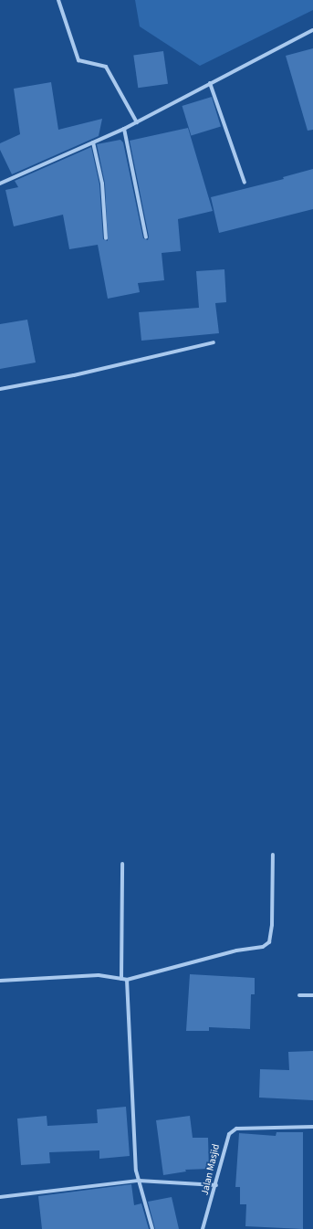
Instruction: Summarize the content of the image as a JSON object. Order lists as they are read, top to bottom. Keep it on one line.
{"streets":{"street":["Jalan Masjid"]}}
